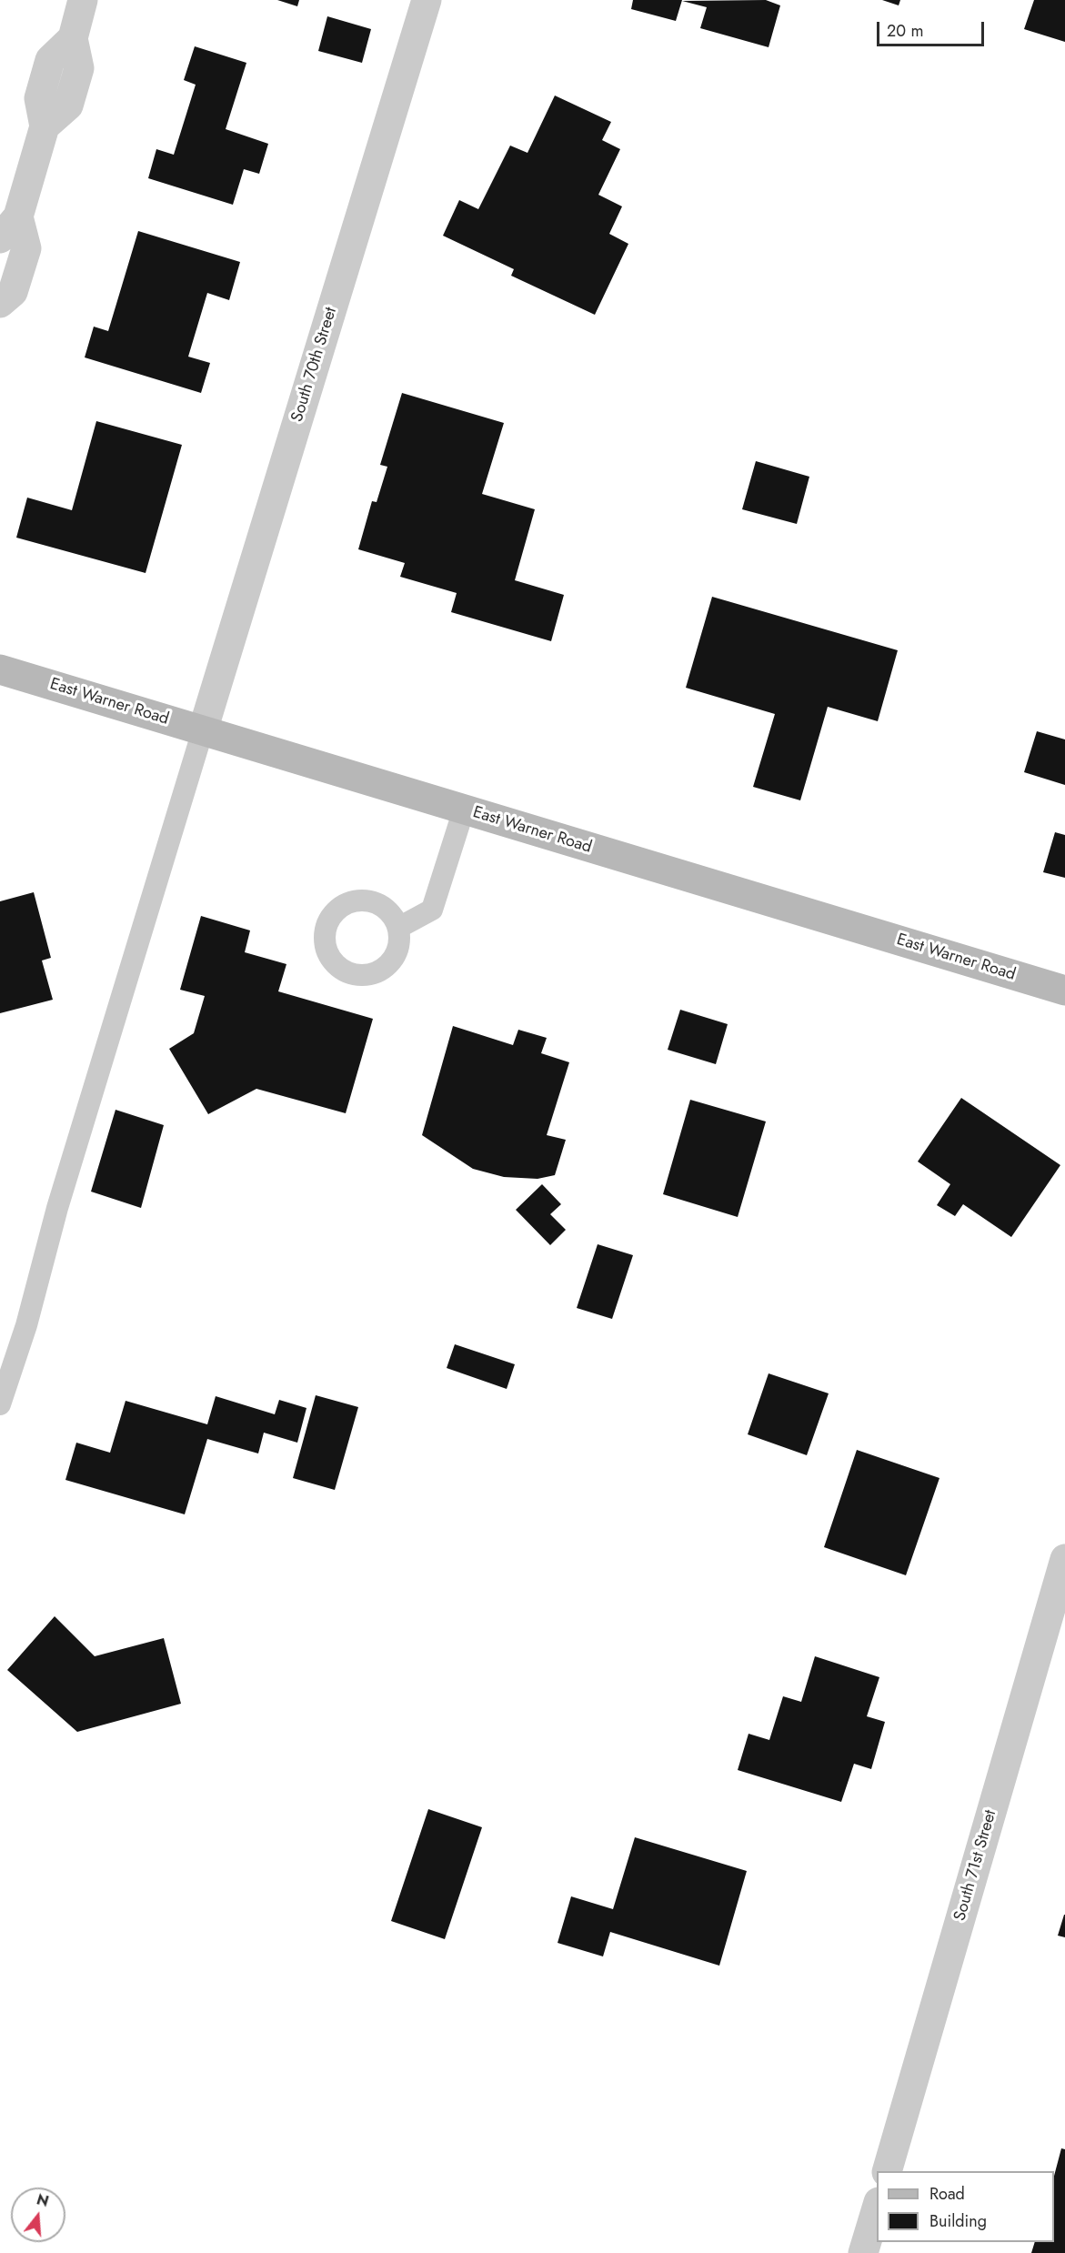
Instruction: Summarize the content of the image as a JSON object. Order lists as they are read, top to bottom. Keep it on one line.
{"streets":{"main road":["East Warner Road"],"street":["South 70th Street","South 71st Street"]},"crossings":[["South 70th Street","East Warner Road"]],"legend":["Road","Building"],"scale_bar":"20 m","north":"top"}
